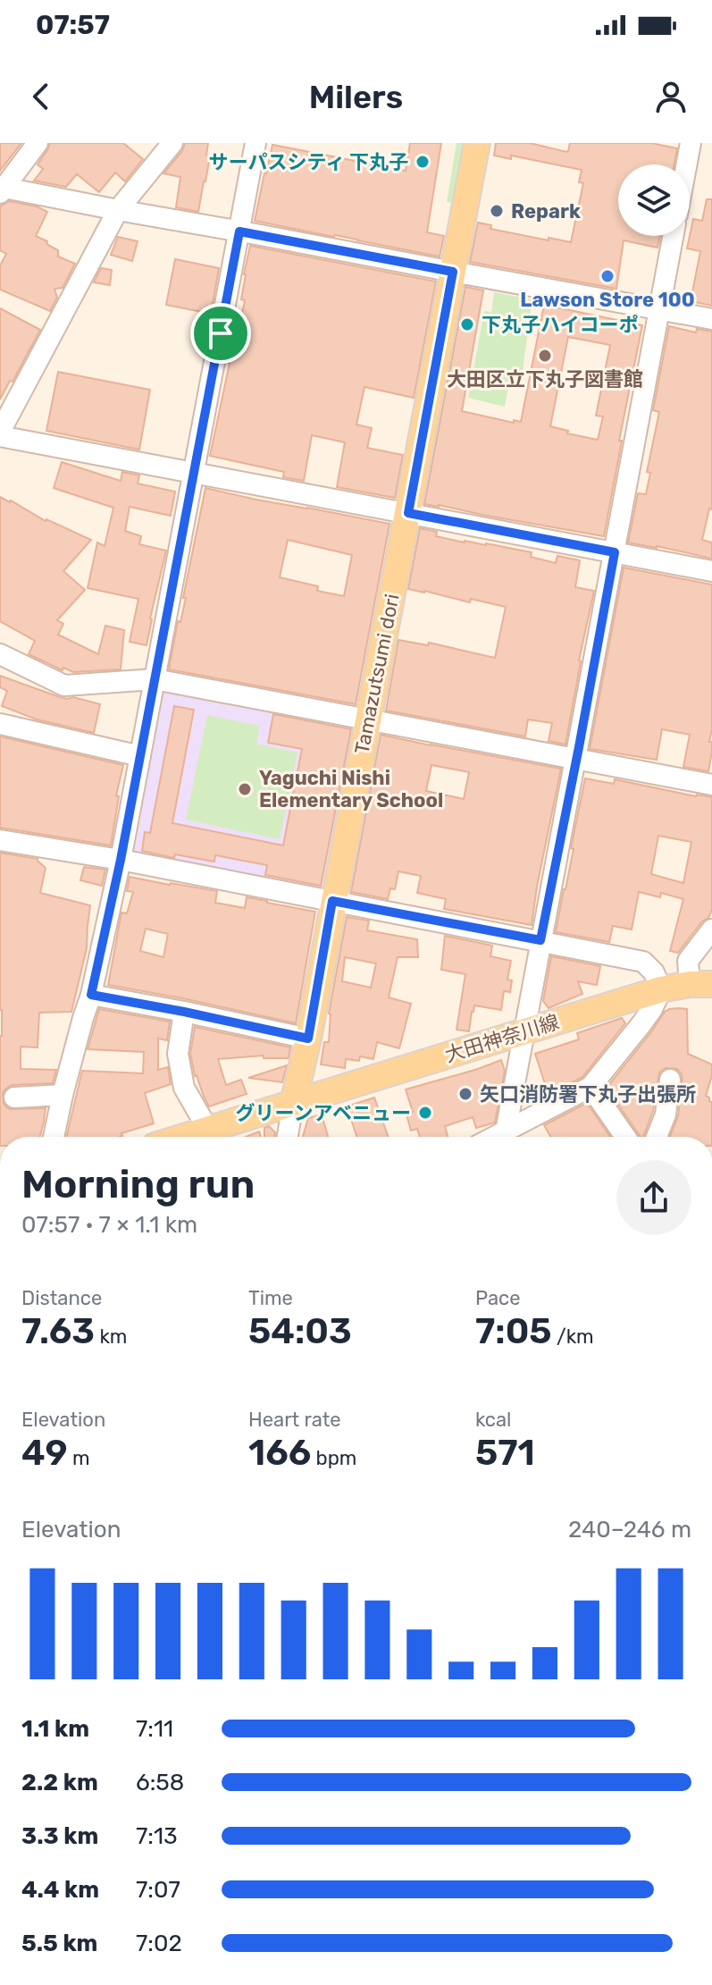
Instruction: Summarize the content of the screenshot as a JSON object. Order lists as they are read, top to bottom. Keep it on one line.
{"streets":{"main road":["Tamazutsumi dori","大田神奈川線"]},"crossings":[["Tamazutsumi dori","大田神奈川線"]],"places":["サーパスシティ 下丸子","Repark","Lawson Store 100","下丸子ハイコーポ","大田区立下丸子図書館","Yaguchi Nishi Elementary School","矢口消防署下丸子出張所","グリーンアベニュー"],"page":{"status":"07:57","header":"Milers","heading":["Morning run","07:57 · 7 × 1.1 km"],"stats":[["Distance","7.63 km"],["Time","54:03"],["Pace","7:05 /km"],["Elevation","49 m"],["Heart rate","166 bpm"],["kcal","571"]],"chart":["Elevation","240–246 m"],"list":[{"name":"1.1 km","note":"7:11"},{"name":"2.2 km","note":"6:58"},{"name":"3.3 km","note":"7:13"},{"name":"4.4 km","note":"7:07"},{"name":"5.5 km","note":"7:02"}]}}
